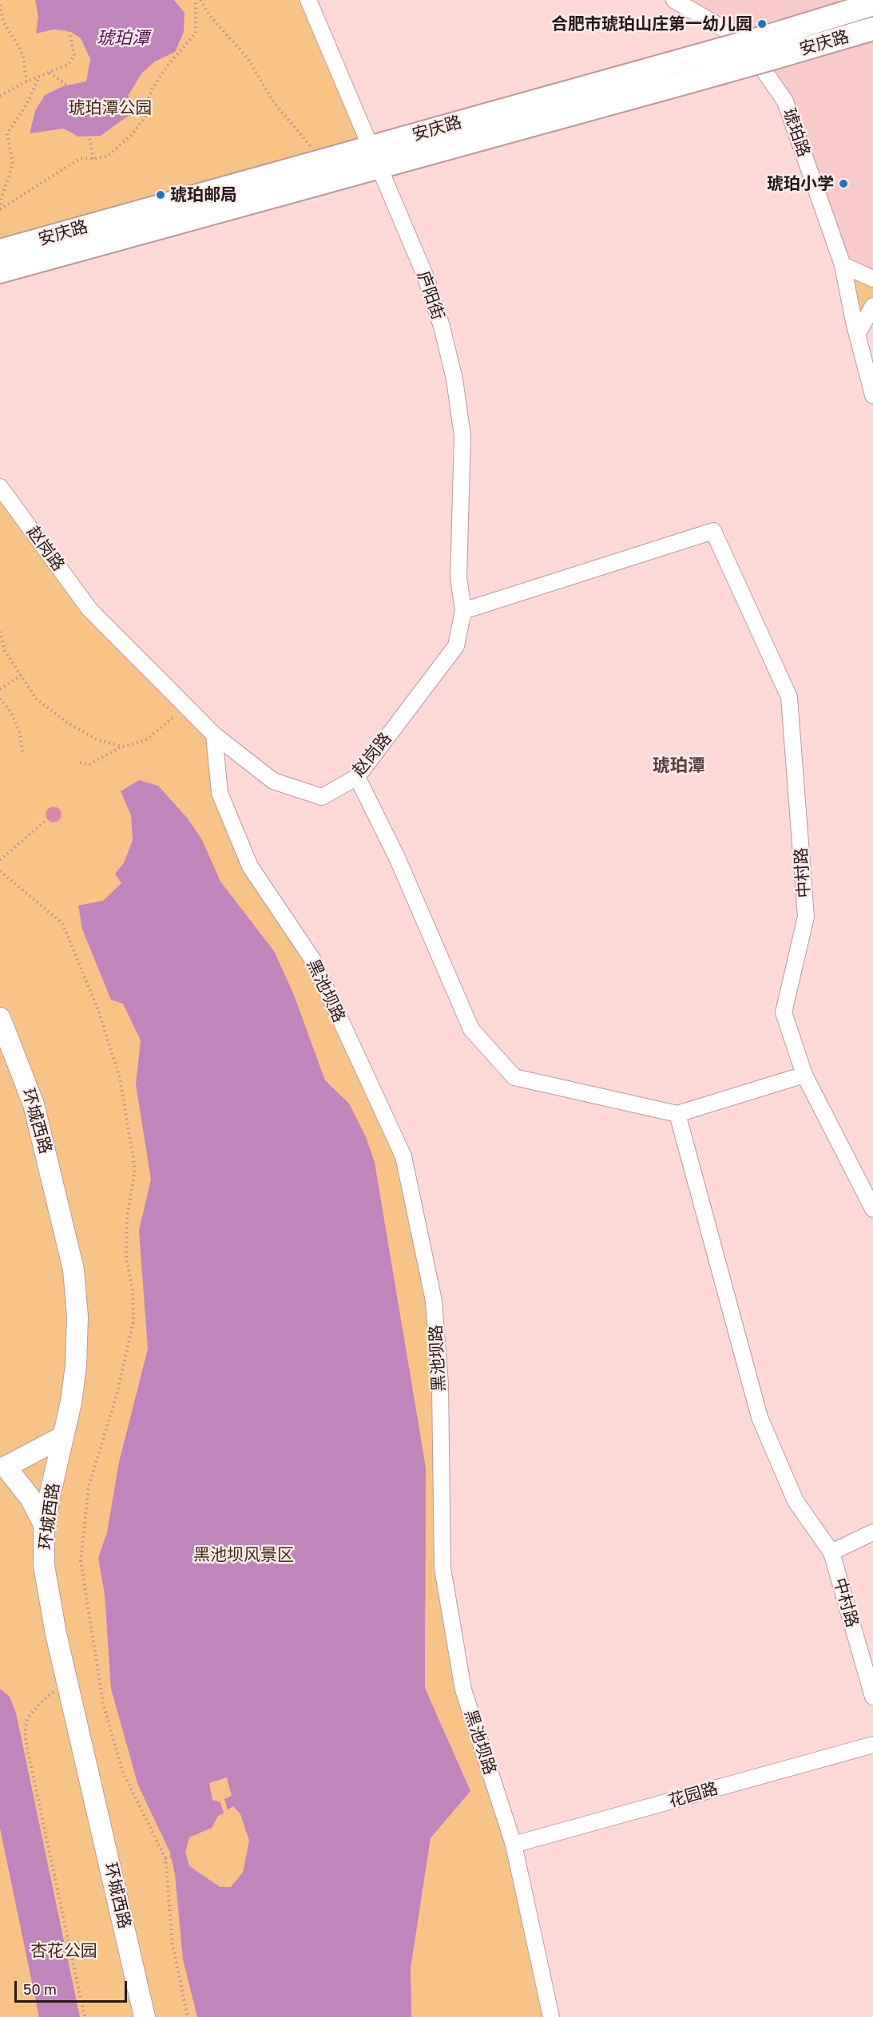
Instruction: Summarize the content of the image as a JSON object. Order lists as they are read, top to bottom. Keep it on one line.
{"streets":{"main road":["安庆路"],"street":["琥珀路","庐阳街","赵岗路","中村路","黑池坝路","环城西路","花园路"]},"crossings":[["安庆路","庐阳街"],["庐阳街","赵岗路"],["庐阳街","中村路"],["赵岗路","中村路"],["赵岗路","黑池坝路"],["黑池坝路","花园路"]],"districts":["琥珀潭"],"water":["琥珀潭"],"parks":["琥珀潭公园","黑池坝风景区","杏花公园"],"places":["合肥市琥珀山庄第一幼儿园","琥珀小学","琥珀邮局"],"scale_bar":"50 m"}
